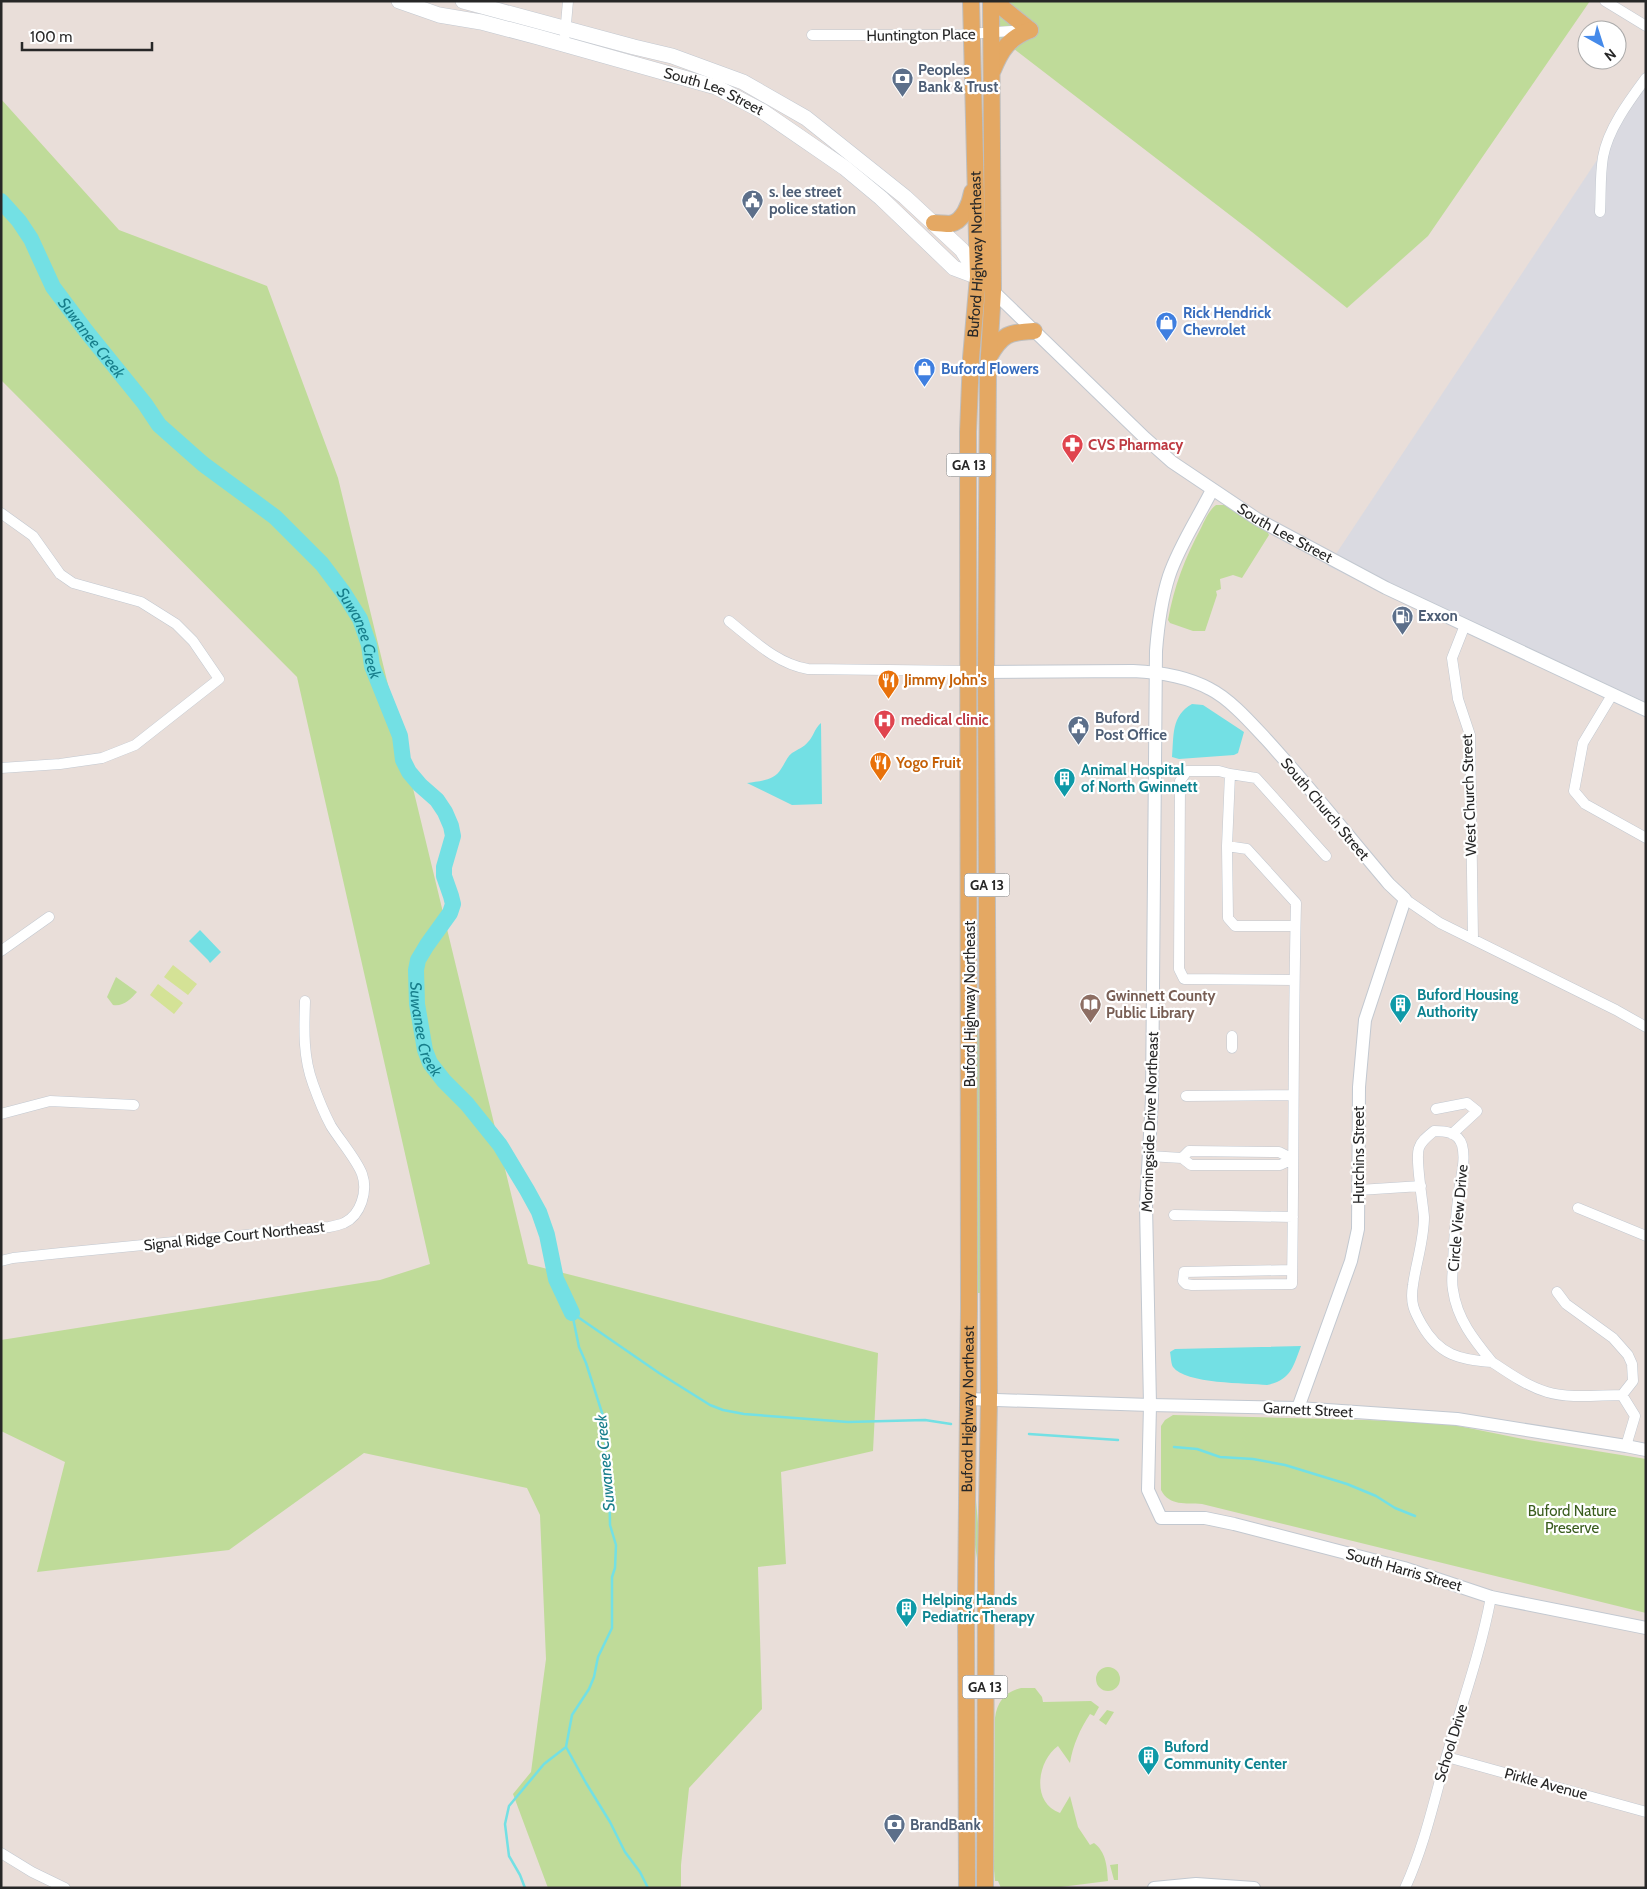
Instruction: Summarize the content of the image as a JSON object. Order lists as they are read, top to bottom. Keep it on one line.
{"streets":{"main road":["South Lee Street","Buford Highway Northeast","GA 13"],"street":["Huntington Place","West Church Street","South Church Street","Morningside Drive Northeast","Hutchins Street","Circle View Drive","Signal Ridge Court Northeast","Garnett Street","South Harris Street","School Drive","Pirkle Avenue"]},"crossings":[["Huntington Place","Buford Highway Northeast"],["Huntington Place","GA 13"],["South Lee Street","Buford Highway Northeast"],["South Lee Street","GA 13"],["South Lee Street","West Church Street"],["South Lee Street","Morningside Drive Northeast"],["Buford Highway Northeast","GA 13"],["Buford Highway Northeast","South Church Street"],["Buford Highway Northeast","Garnett Street"],["West Church Street","South Church Street"],["South Church Street","Morningside Drive Northeast"],["South Church Street","Hutchins Street"],["Morningside Drive Northeast","Garnett Street"],["Morningside Drive Northeast","South Harris Street"],["Hutchins Street","Garnett Street"],["South Harris Street","School Drive"],["School Drive","Pirkle Avenue"]],"water":["Suwanee Creek"],"parks":["Buford Nature Preserve"],"places":{"bank":["Peoples Bank & Trust","BrandBank"],"public building":["s. lee street police station","Buford Post Office"],"shop":["Rick Hendrick Chevrolet","Buford Flowers"],"pharmacy":["CVS Pharmacy"],"fuel station":["Exxon"],"restaurant":["Jimmy John's","Yogo Fruit"],"hospital":["medical clinic"],"building":["Animal Hospital of North Gwinnett","Buford Housing Authority","Helping Hands Pediatric Therapy","Buford Community Center"],"library":["Gwinnett County Public Library"]},"scale_bar":"100 m","north":"bottom right"}
